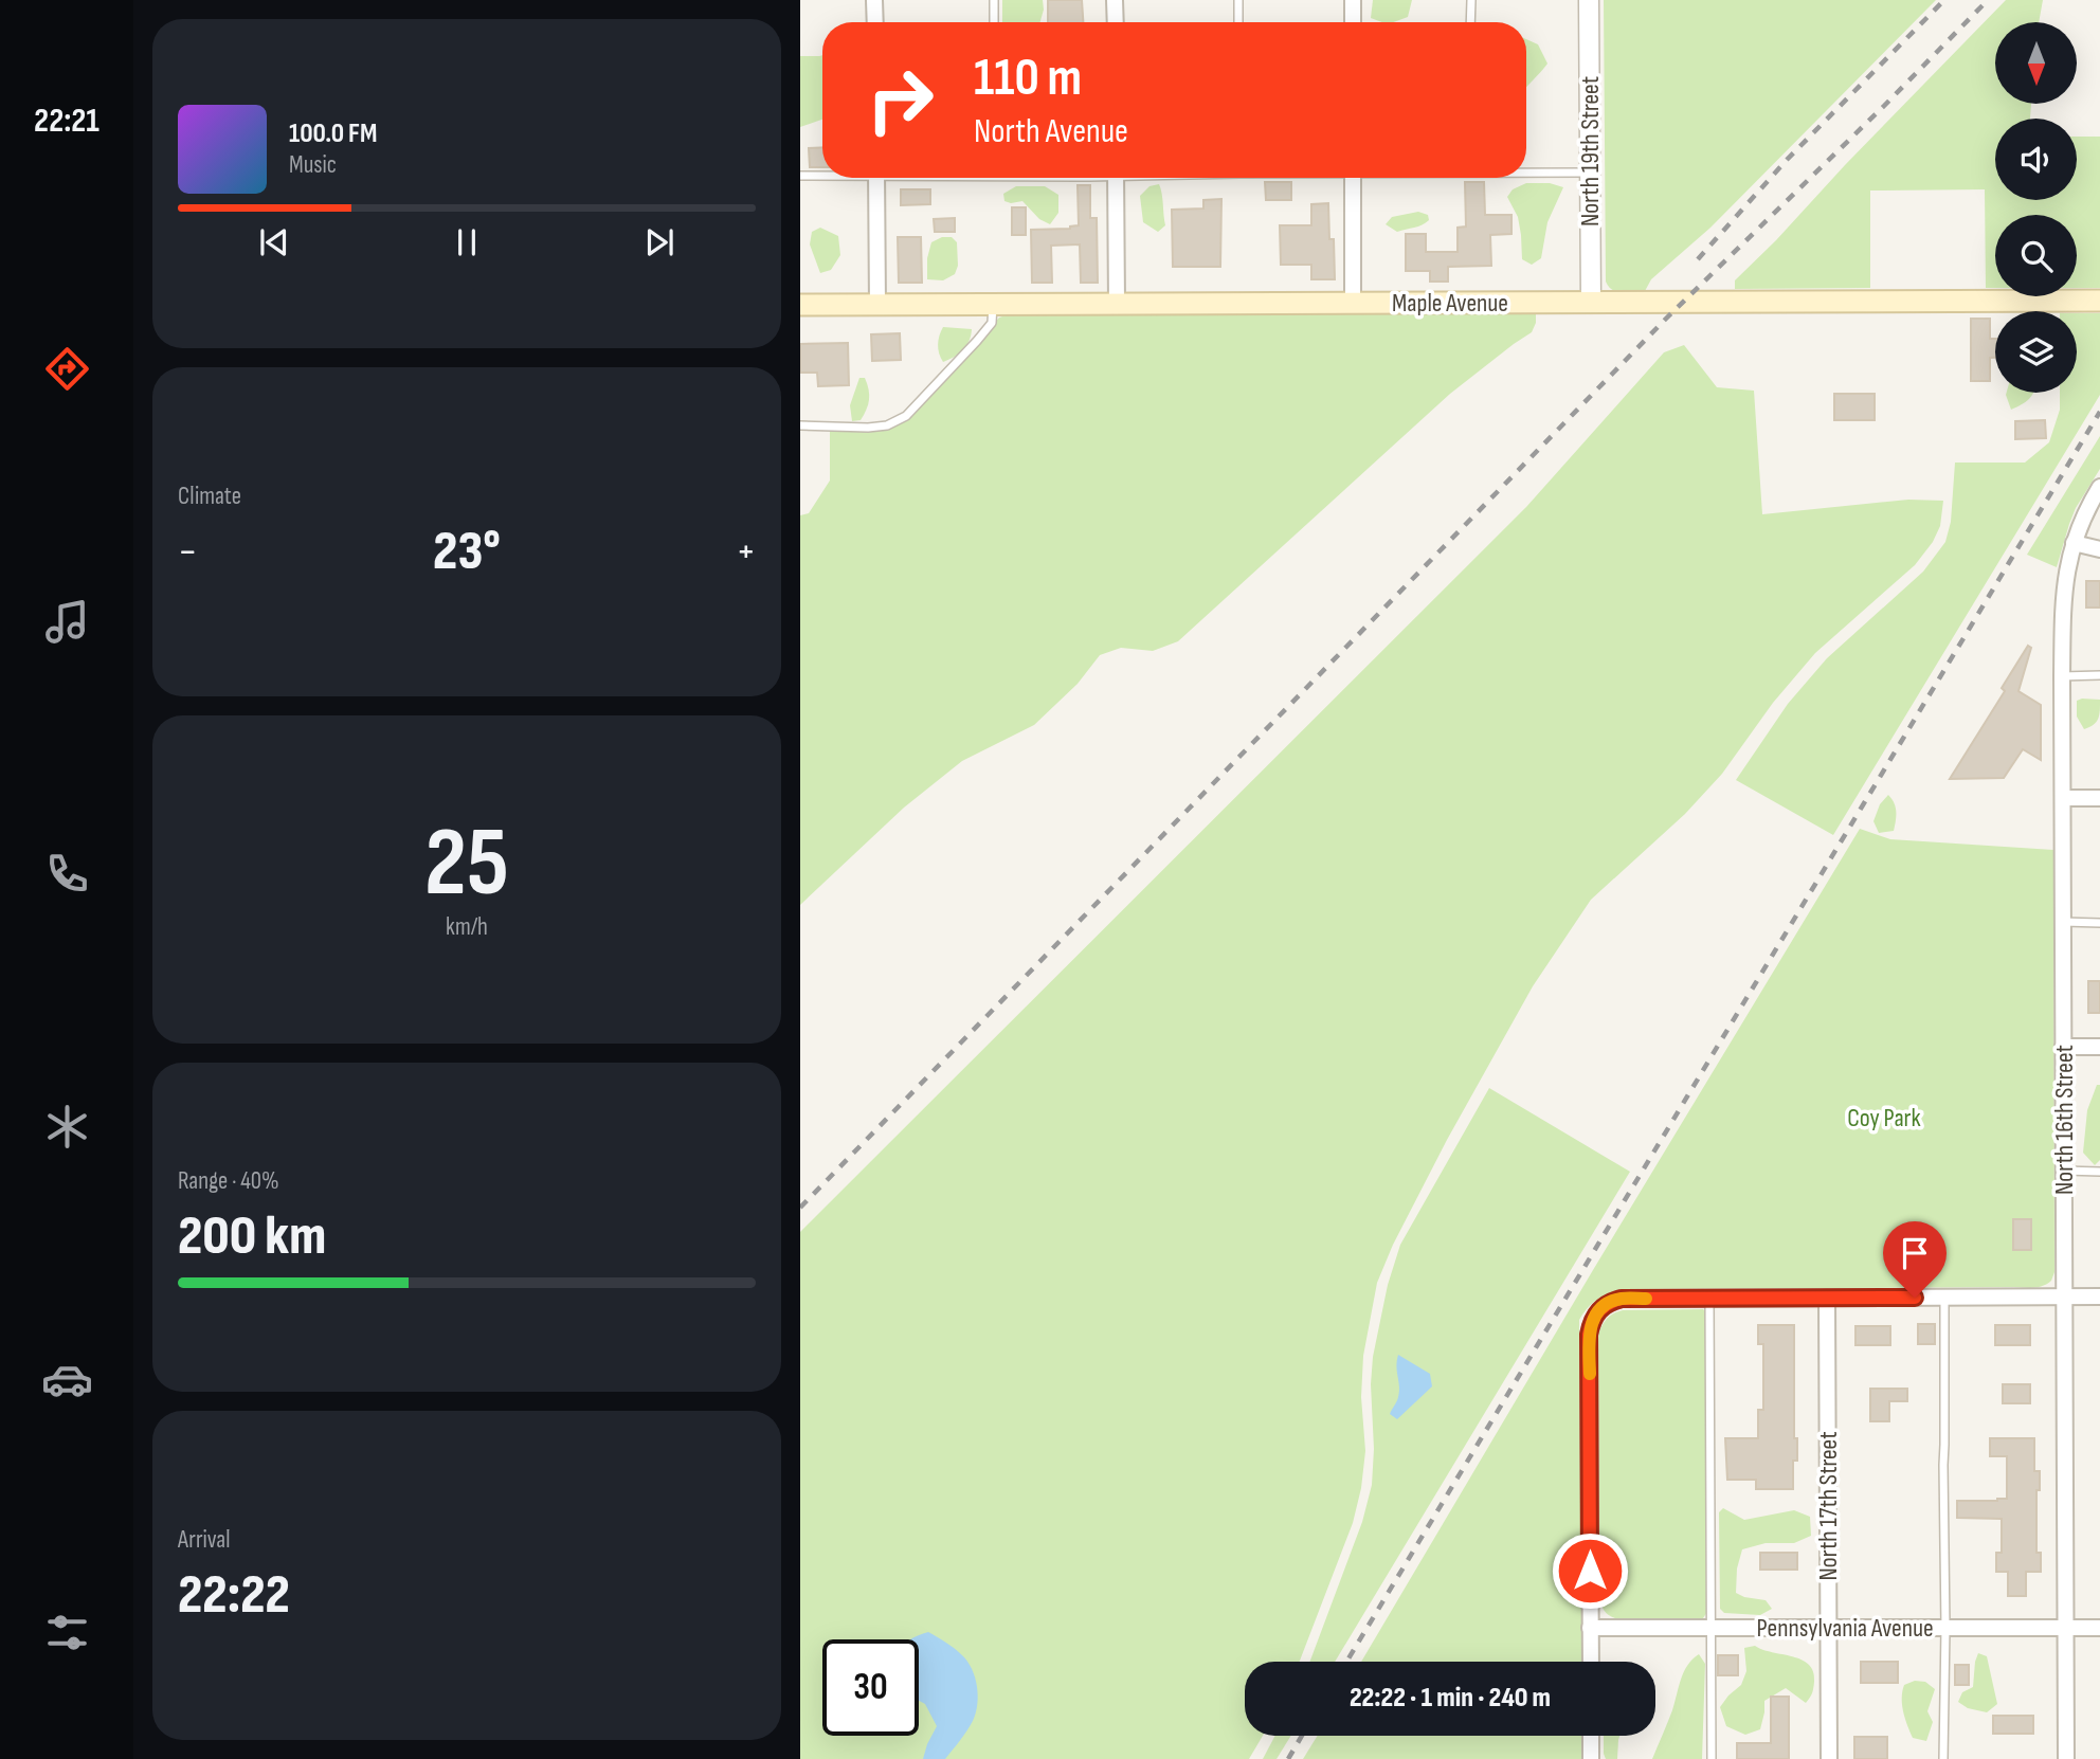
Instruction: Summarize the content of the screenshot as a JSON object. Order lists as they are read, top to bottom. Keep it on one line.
{"streets":{"main road":["Maple Avenue"],"street":["North 19th Street","North 16th Street","North 17th Street","Pennsylvania Avenue"]},"crossings":[["North 19th Street","Maple Avenue"],["North 16th Street","Pennsylvania Avenue"],["North 17th Street","Pennsylvania Avenue"]],"parks":["Coy Park"],"north":"bottom","page":{"tabs":"22:21","turn":["110 m","North Avenue"],"song":["100.0 FM","Music"],"tile":["Climate",["25","km/h"],["Range · 40%","200 km"],["Arrival","22:22"]],"heat":["−","23°","+"],"limit":"30","trip":"22:22 · 1 min · 240 m"}}
